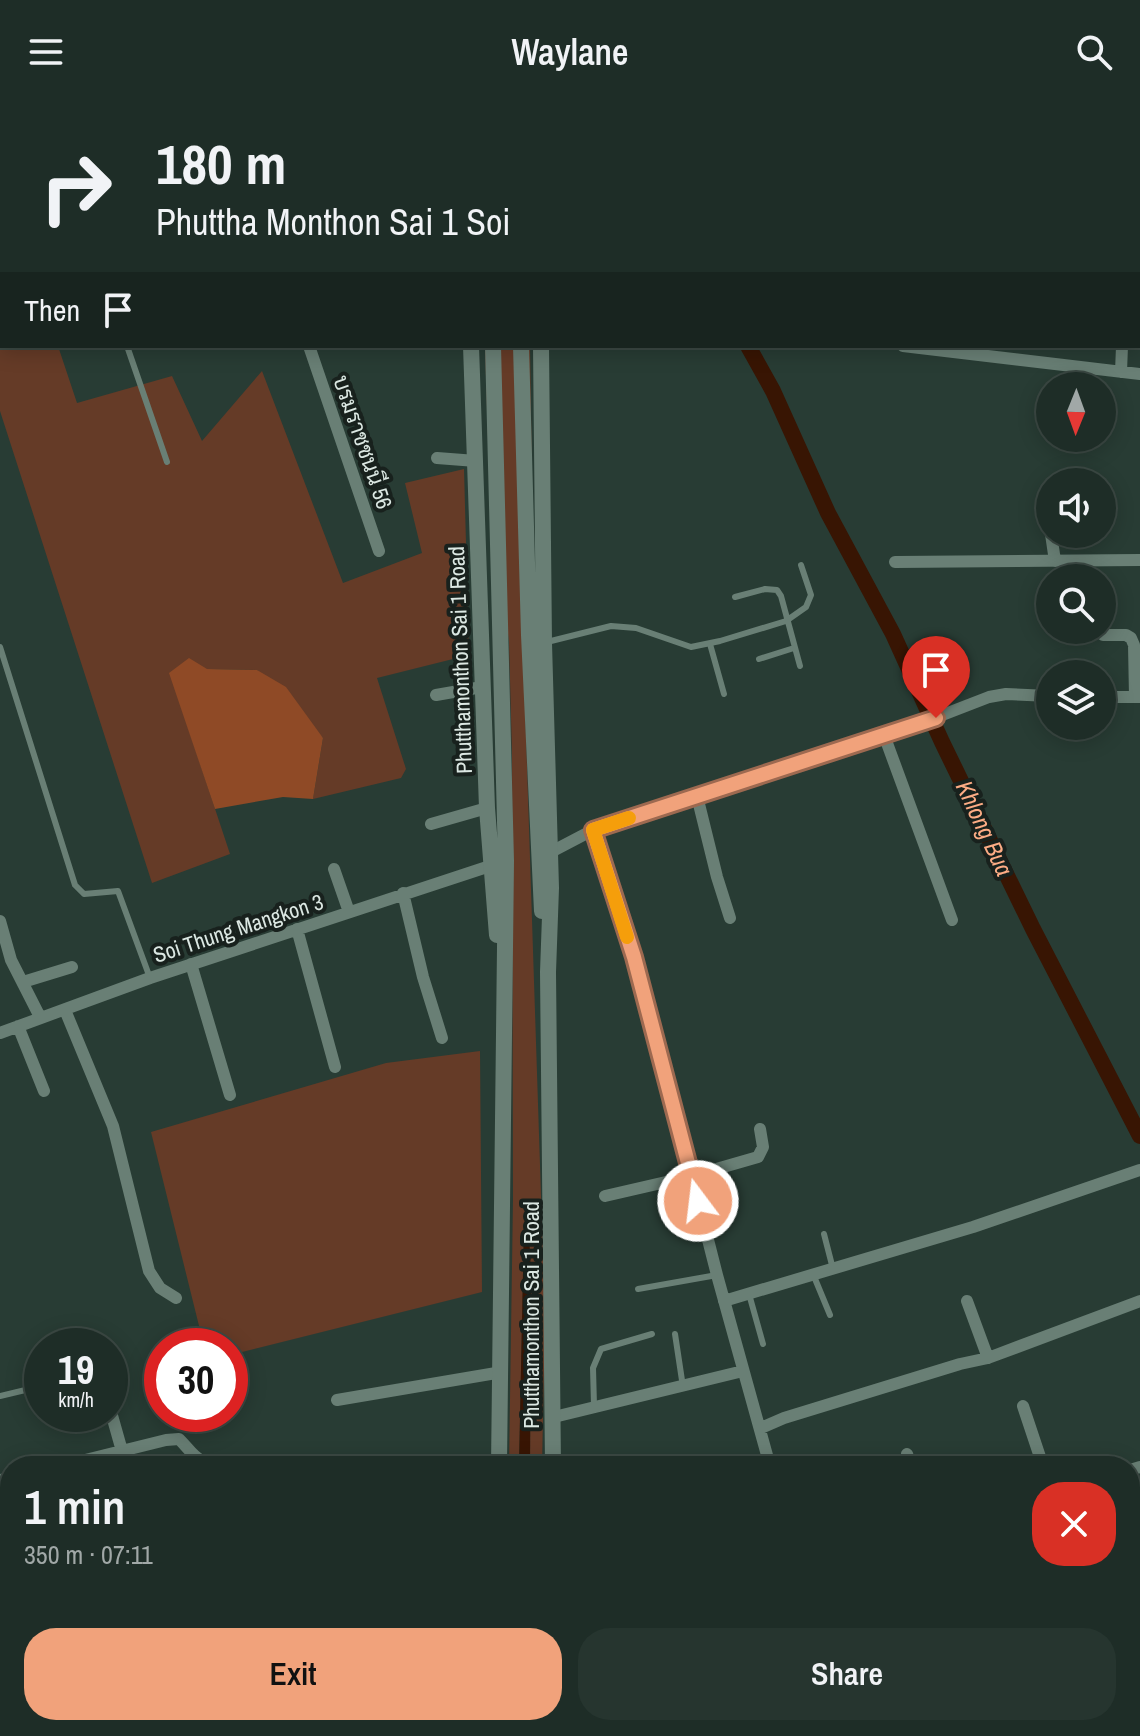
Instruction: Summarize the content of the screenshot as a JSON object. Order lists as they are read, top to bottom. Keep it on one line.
{"streets":{"main road":["Phutthamonthon Sai 1 Road"],"street":["บรมราชชนนี 56","Soi Thung Mangkon 3"]},"crossings":[["Phutthamonthon Sai 1 Road","Soi Thung Mangkon 3"]],"water":["Khlong Bua"],"north":"bottom","page":{"header":"Waylane","turn":["180 m","Phuttha Monthon Sai 1 Soi"],"then":"Then","speed":"19 km/h","limit":"30","heading":["1 min","350 m · 07:11"],"buttons":["Exit","Share"]}}
